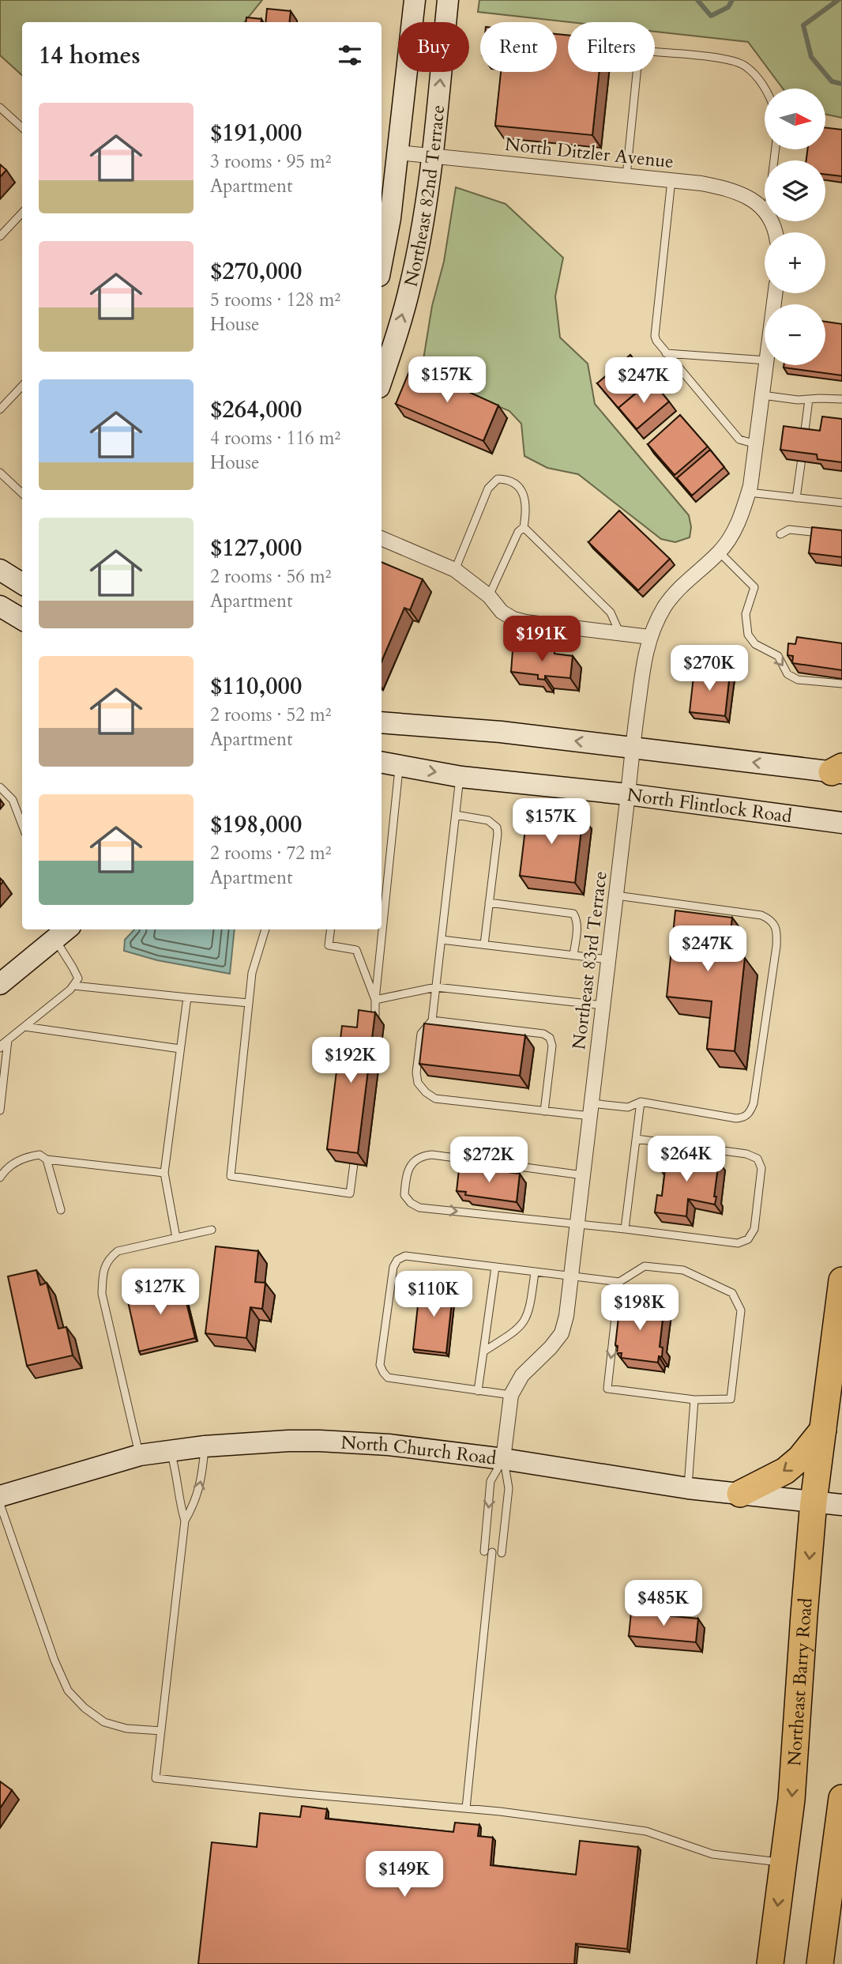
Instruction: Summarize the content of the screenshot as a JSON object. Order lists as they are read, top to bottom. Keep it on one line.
{"streets":{"highway":["Northeast Barry Road"],"main road":["Northeast 82nd Terrace","North Flintlock Road","North Church Road"],"street":["North Ditzler Avenue","Northeast 83rd Terrace"]},"crossings":[["North Ditzler Avenue","Northeast 82nd Terrace"],["North Flintlock Road","Northeast 83rd Terrace"],["Northeast 83rd Terrace","North Church Road"],["North Church Road","Northeast Barry Road"]],"north":"right","page":{"chip":["Buy","Rent","Filters"],"heading":"14 homes","map_buttons":["+","−"],"list":[{"name":"$191,000","note":"3 rooms · 95 m² · Apartment"},{"name":"$270,000","note":"5 rooms · 128 m² · House"},{"name":"$264,000","note":"4 rooms · 116 m² · House"},{"name":"$127,000","note":"2 rooms · 56 m² · Apartment"},{"name":"$110,000","note":"2 rooms · 52 m² · Apartment"},{"name":"$198,000","note":"2 rooms · 72 m² · Apartment"}],"price":["$157K","$247K","$191K","$270K","$157K","$247K","$192K","$264K","$272K","$127K","$110K","$198K","$485K","$149K"]}}
